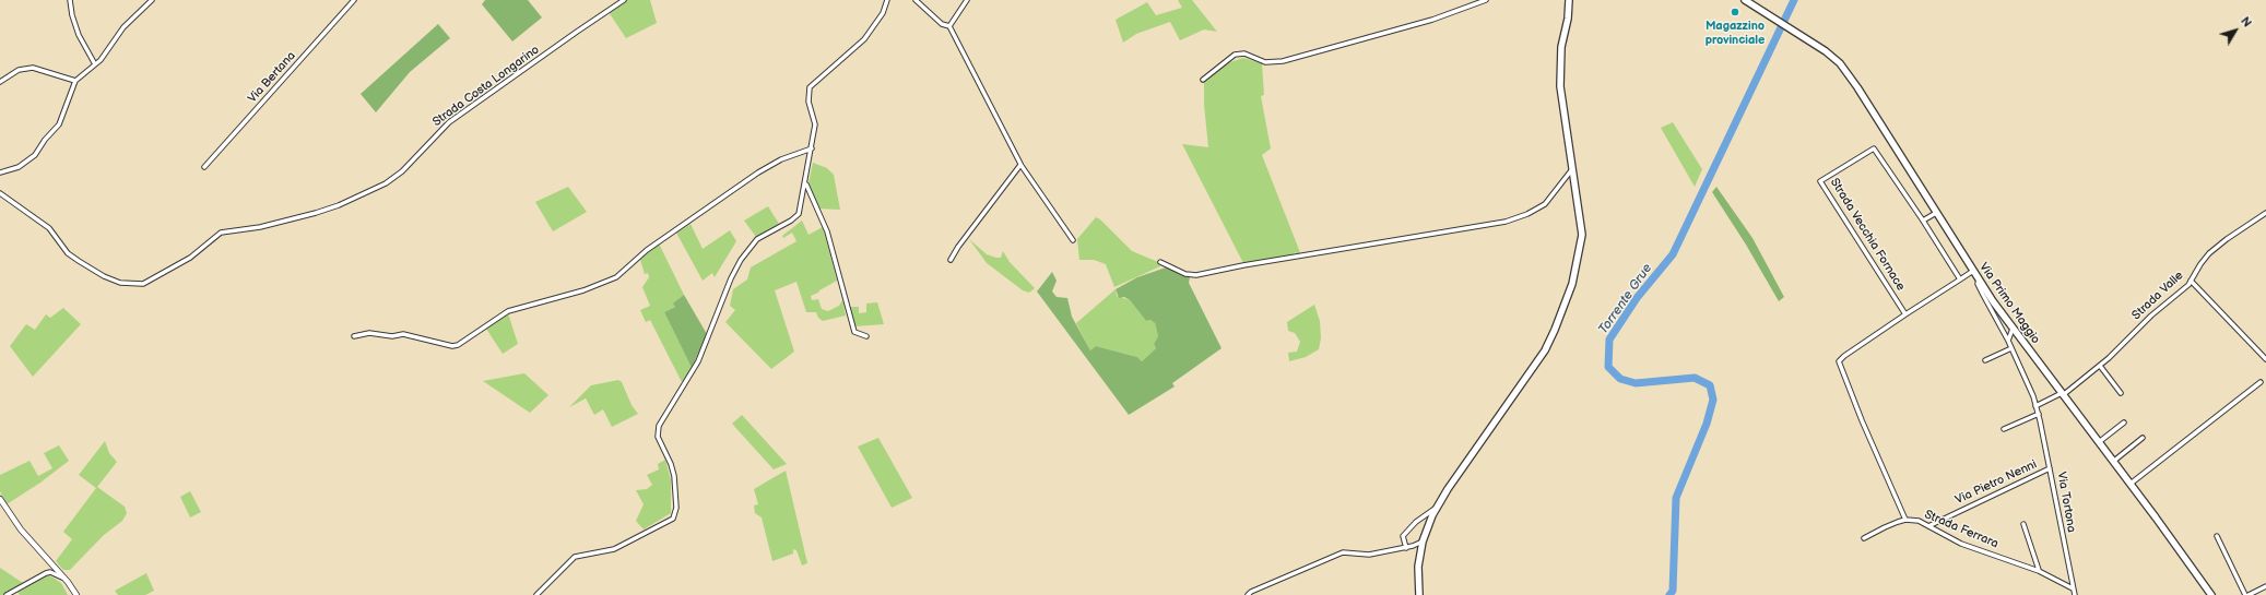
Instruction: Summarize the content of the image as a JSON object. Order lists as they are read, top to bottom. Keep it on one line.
{"streets":{"main road":["Via Primo Maggio"],"street":["Via Bertana","Strada Costa Longarino","Strada Vecchia Fornace","Strada Valle","Via Pietro Nenni","Via Tortona","Strada Ferrara"]},"crossings":[["Strada Valle","Via Primo Maggio"],["Strada Valle","Via Tortona"],["Via Primo Maggio","Via Tortona"],["Via Pietro Nenni","Via Tortona"],["Via Pietro Nenni","Strada Ferrara"],["Via Tortona","Strada Ferrara"]],"water":["Torrente Grue"],"places":["Magazzino provinciale"],"north":"top right"}
